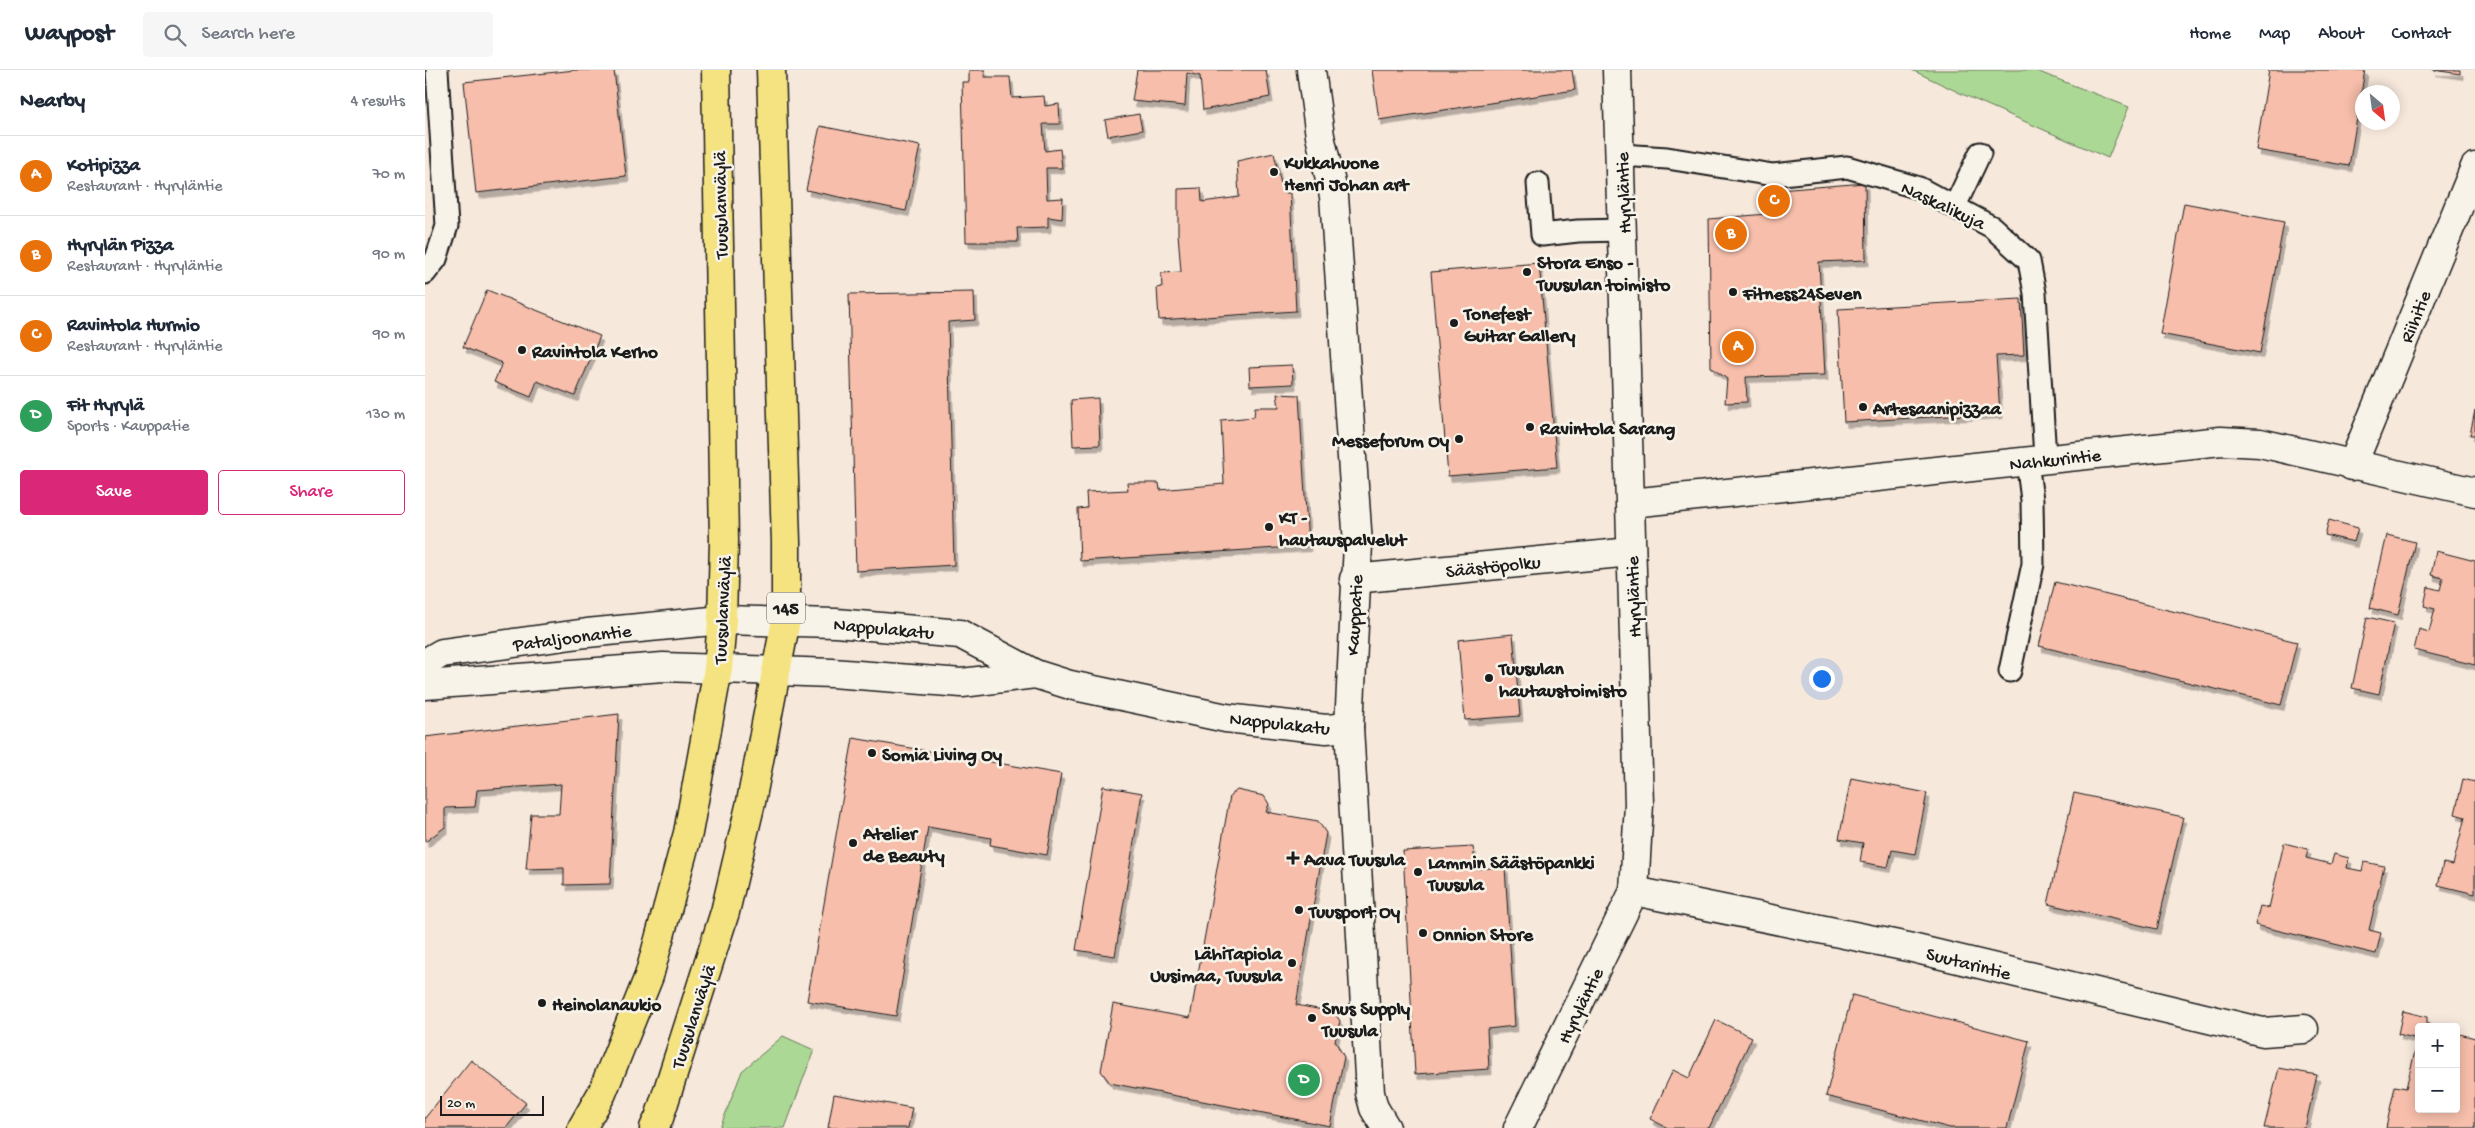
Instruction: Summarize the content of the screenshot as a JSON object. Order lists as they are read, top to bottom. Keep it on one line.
{"streets":{"main road":["Tuusulanväylä","145"],"street":["Hyryläntie","Riihitie","Nahkurintie","Säästöpolku","Kauppatie","Nappulakatu","Pataljoonantie","Suutarintie"],"lane":["Naskalikuja"]},"crossings":[["Hyryläntie","Naskalikuja"],["Hyryläntie","Nahkurintie"],["Hyryläntie","Säästöpolku"],["Hyryläntie","Suutarintie"],["Naskalikuja","Nahkurintie"],["Tuusulanväylä","Nappulakatu"],["Tuusulanväylä","Pataljoonantie"],["Riihitie","Nahkurintie"],["Säästöpolku","Kauppatie"],["Kauppatie","Nappulakatu"],["Nappulakatu","Pataljoonantie"]],"places":{"other":["Kukkahuone Henri Johan art","Stora Enso - Tuusulan toimisto","Fitness24Seven","Tonefest Guitar Gallery","Ravintola Kerho","Artesaanipizzaa","Ravintola Sarang","Messeforum Oy","KT - hautauspalvelut","Tuusulan hautaustoimisto","Somia Living Oy","Atelier de Beauty","Lammin Säästöpankki Tuusula","Tuusport Oy","Onnion Store","LähiTapiola Uusimaa, Tuusula","Heinolanaukio","Snus Supply Tuusula"],"health":["Aava Tuusula"]},"scale_bar":"20 m","north":"bottom right","page":{"header":"Waypost","search":"Search here","nav":["Home","Map","About","Contact"],"heading":["Nearby","4 results"],"list":[{"mark":"A","name":"Kotipizza","note":"Restaurant · Hyryläntie","value":"70 m"},{"mark":"B","name":"Hyrylän Pizza","note":"Restaurant · Hyryläntie","value":"90 m"},{"mark":"C","name":"Ravintola Hurmio","note":"Restaurant · Hyryläntie","value":"90 m"},{"mark":"D","name":"Fit Hyrylä","note":"Sports · Kauppatie","value":"130 m"}],"pins":["C","B","A","D"],"buttons":["Save","Share"],"map_buttons":["+","−"],"scale":"20 m"}}
